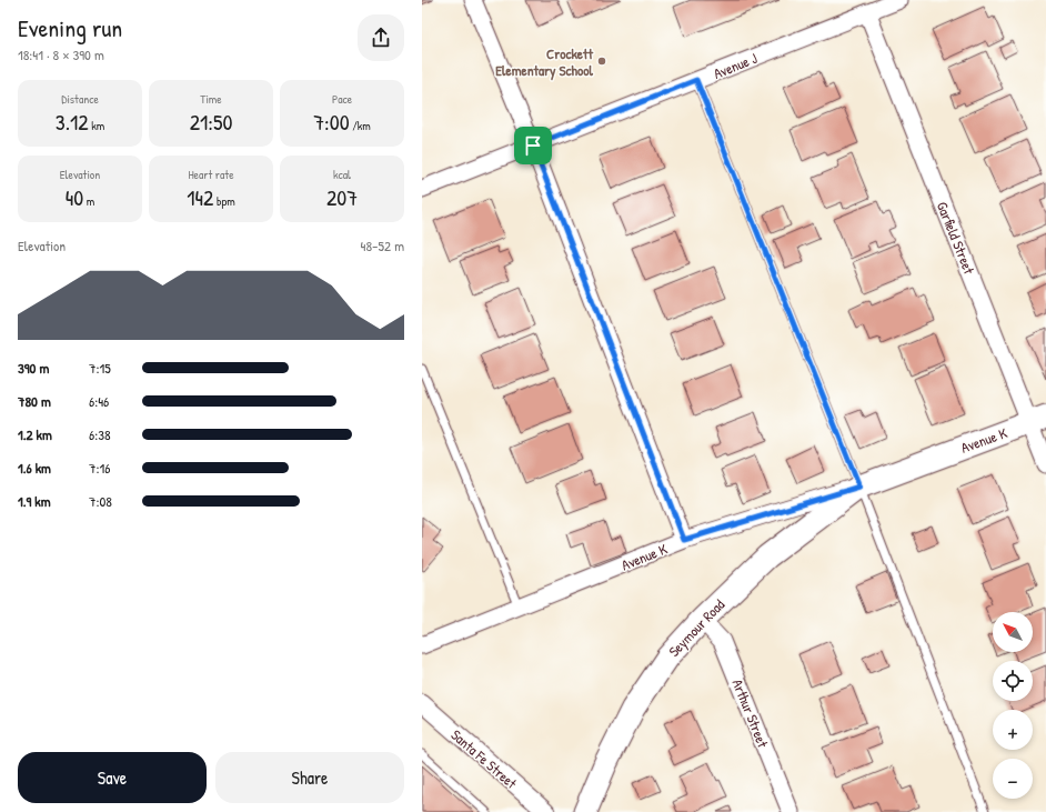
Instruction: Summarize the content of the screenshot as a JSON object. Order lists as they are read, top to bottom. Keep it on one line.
{"streets":{"street":["Avenue J","Garfield Street","Avenue K","Seymour Road","Arthur Street","Santa Fe Street"]},"crossings":[["Avenue J","Garfield Street"],["Garfield Street","Avenue K"],["Avenue K","Seymour Road"],["Seymour Road","Arthur Street"]],"places":["Crockett Elementary School"],"north":"top left","page":{"heading":["Evening run","18:41 · 8 × 390 m"],"stats":[["Distance","3.12 km"],["Time","21:50"],["Pace","7:00 /km"],["Elevation","40 m"],["Heart rate","142 bpm"],["kcal","207"]],"chart":["Elevation","48–52 m"],"list":[{"name":"390 m","note":"7:15"},{"name":"780 m","note":"6:46"},{"name":"1.2 km","note":"6:38"},{"name":"1.6 km","note":"7:16"},{"name":"1.9 km","note":"7:08"}],"map_buttons":["+","−"],"buttons":["Save","Share"]}}
